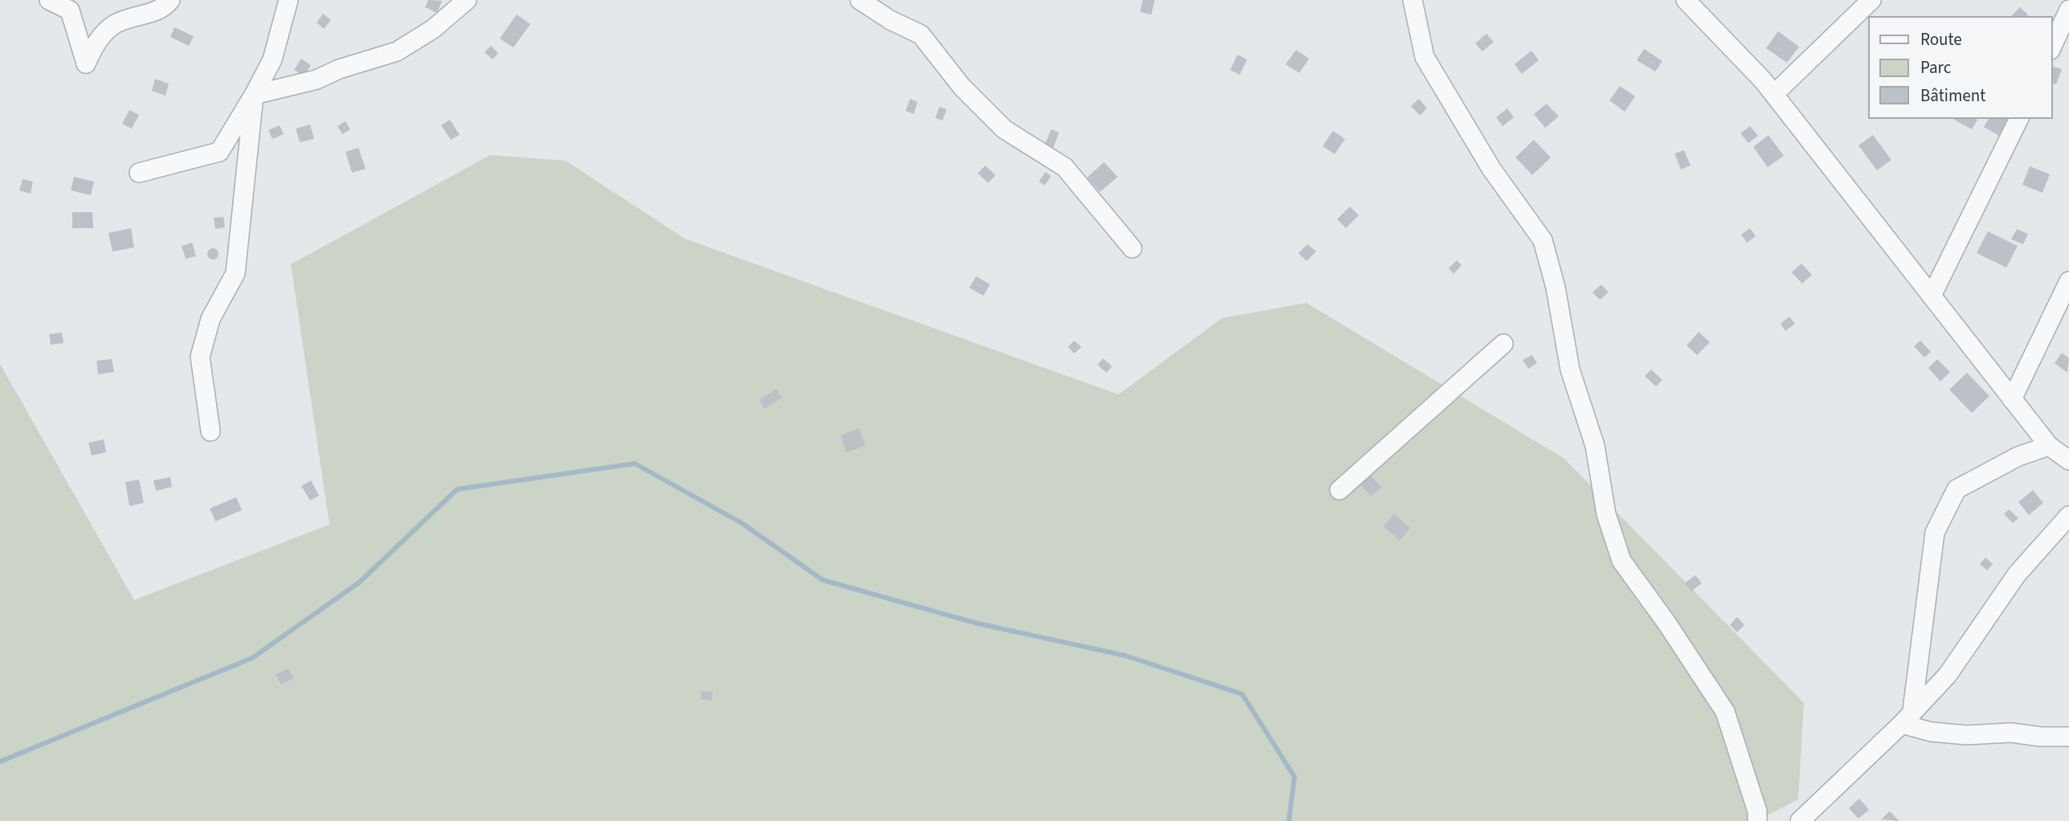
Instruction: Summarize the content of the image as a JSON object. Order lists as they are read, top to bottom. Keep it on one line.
{"legend":["Route","Parc","Bâtiment"]}
